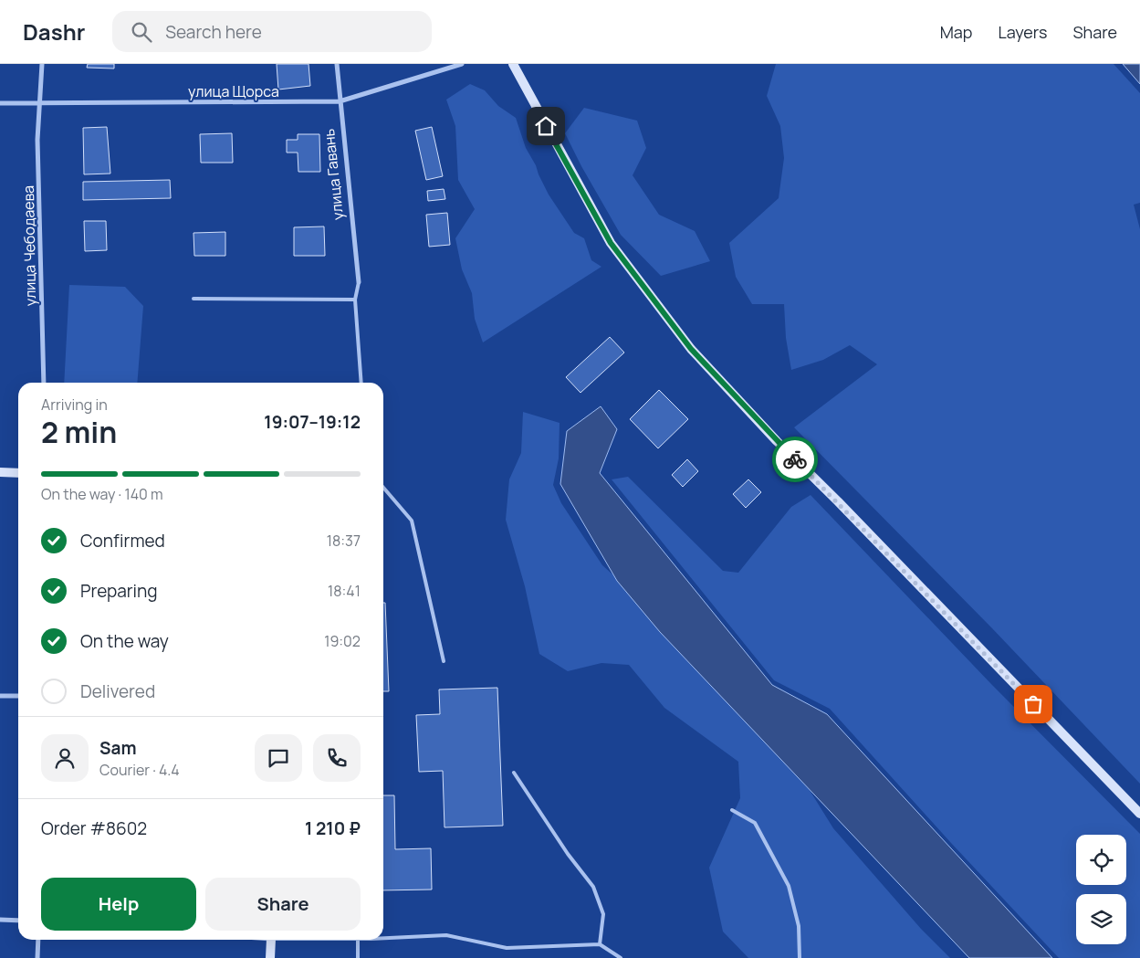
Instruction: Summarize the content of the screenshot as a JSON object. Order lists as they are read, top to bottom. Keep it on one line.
{"streets":{"street":["улица Щорса","улица Гавань","улица Чебодаева"]},"crossings":[["улица Щорса","улица Гавань"],["улица Щорса","улица Чебодаева"]],"page":{"header":"Dashr","search":"Search here","nav":["Map","Layers","Share"],"heading":["2 min","Arriving in","19:07–19:12"],"panel":["Sam","Courier · 4.4","Order #8602","1 210 ₽"],"bar":"On the way · 140 m","list":[["Confirmed","18:37"],["Preparing","18:41"],["On the way","19:02"],"Delivered"],"buttons":["Help","Share"]}}
